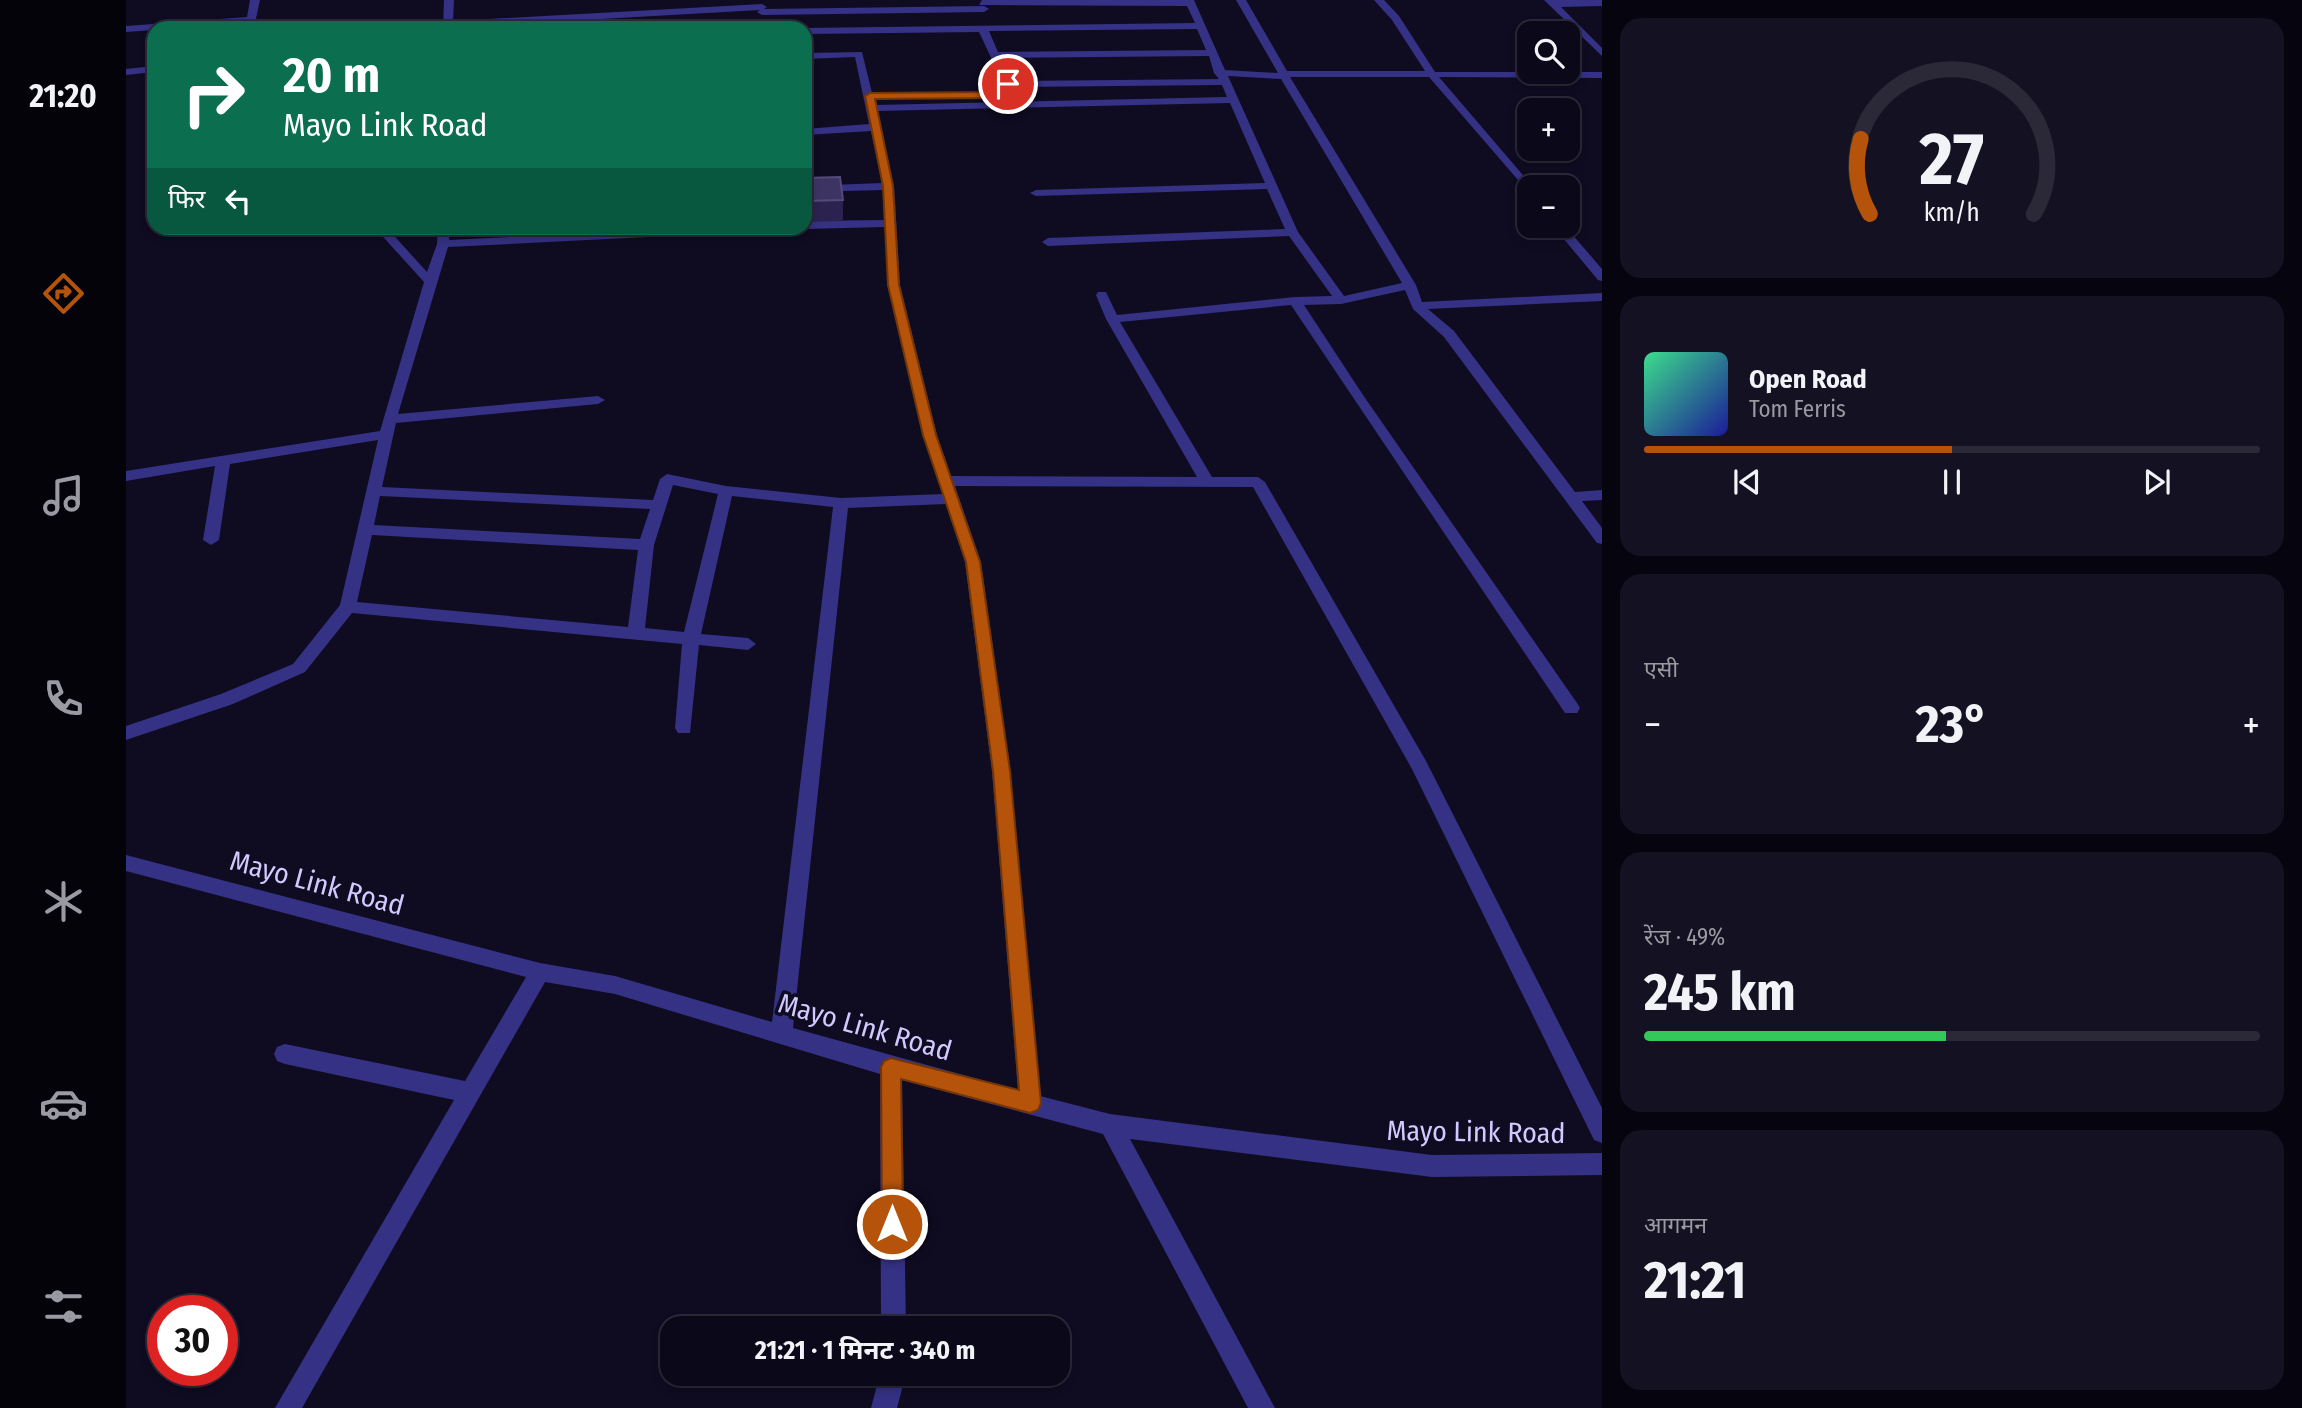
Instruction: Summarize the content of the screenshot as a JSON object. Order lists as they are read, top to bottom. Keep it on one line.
{"streets":{"street":["Mayo Link Road"]},"page":{"tabs":"21:20","map_buttons":["+","−"],"turn":["20 m","Mayo Link Road"],"then":"फिर","song":["Open Road","Tom Ferris"],"tile":["एसी",["रेंज · 49%","245 km"],["आगमन","21:21"]],"heat":["−","23°","+"],"limit":"30","trip":"21:21 · 1 मिनट · 340 m","gauge":["27","km/h"]}}
